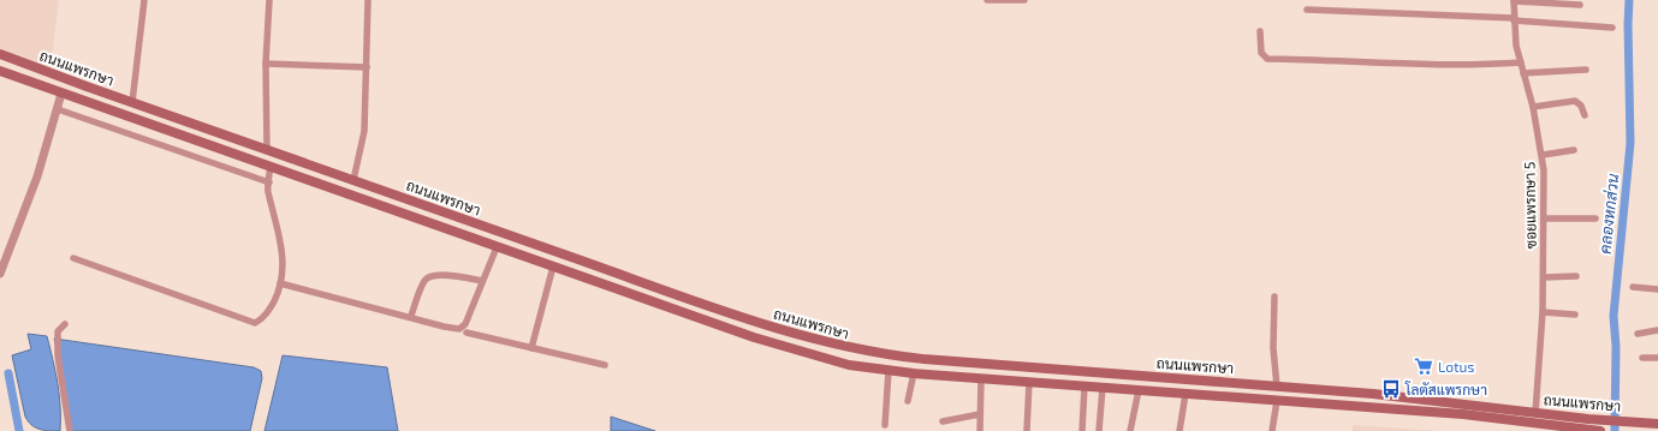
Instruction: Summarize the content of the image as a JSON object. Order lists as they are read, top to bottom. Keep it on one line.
{"streets":{"main road":["ถนนแพรกษา"],"street":["ซอยแพรกษา 5"]},"crossings":[["ถนนแพรกษา","ซอยแพรกษา 5"]],"water":["คลองหกส่วน"],"places":{"supermarket":["Lotus"],"bus stop":["โลตัสแพรกษา"]}}
